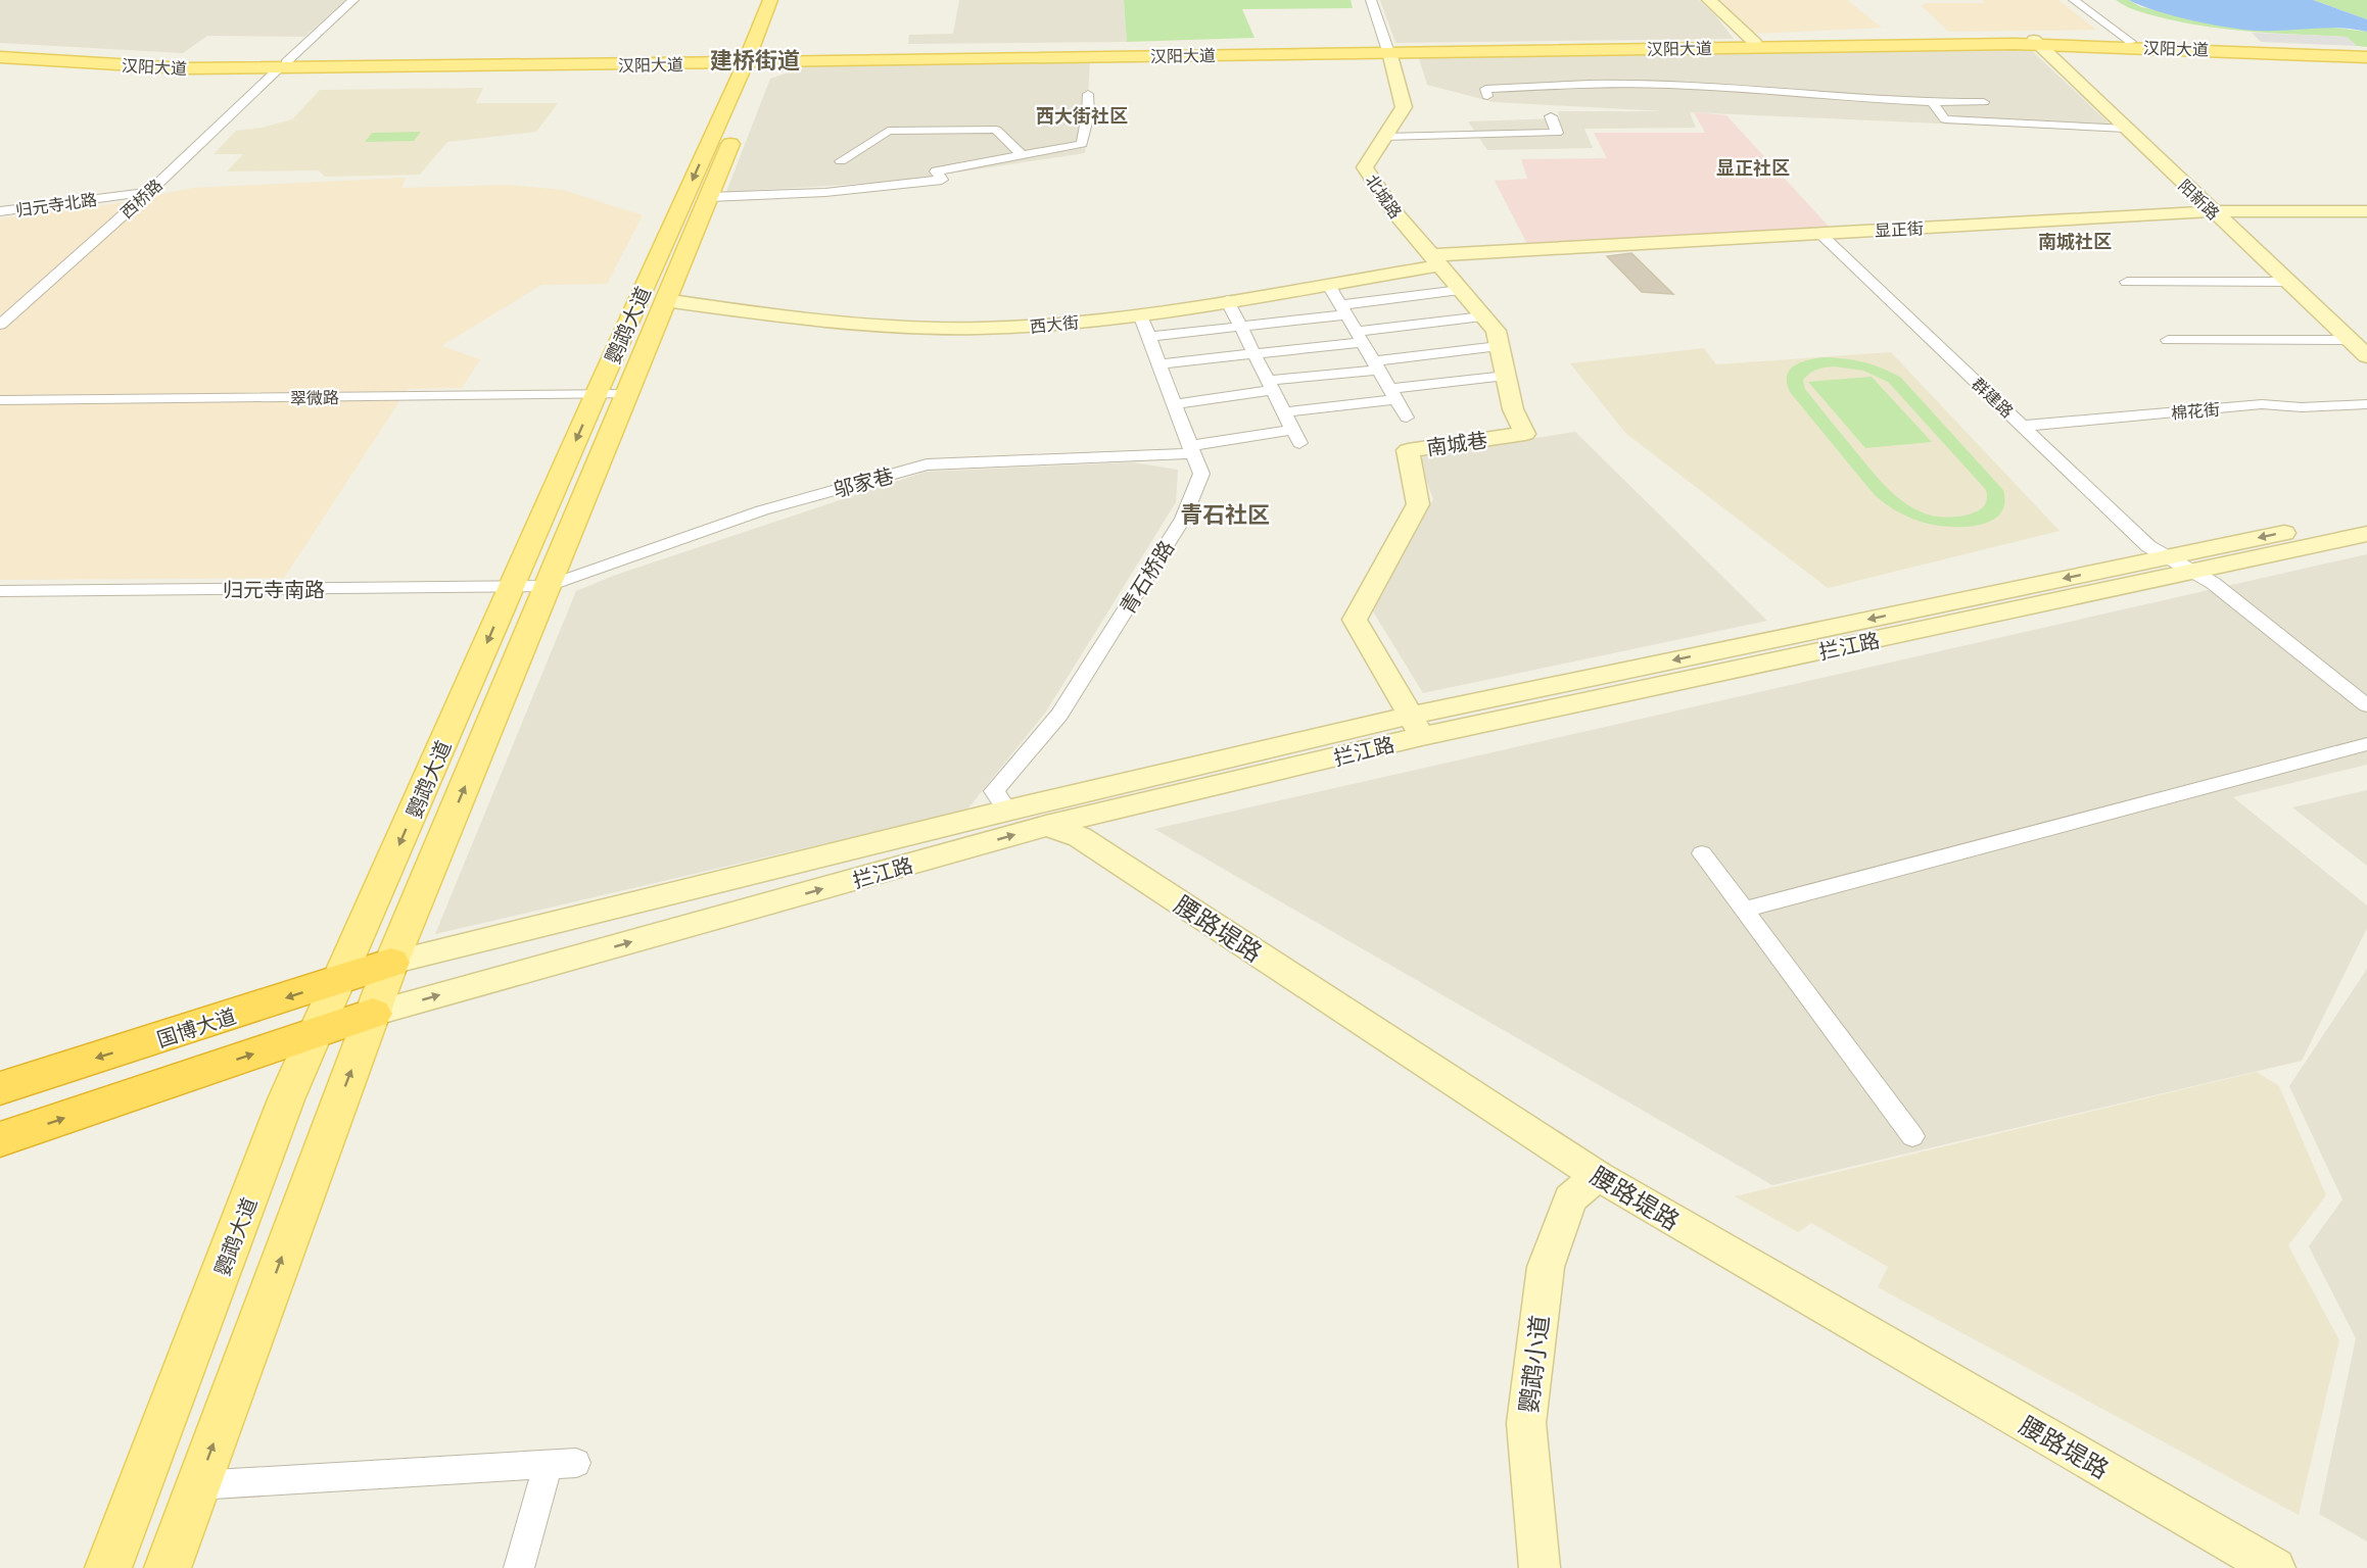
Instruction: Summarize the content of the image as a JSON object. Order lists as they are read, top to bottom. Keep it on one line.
{"streets":{"highway":["国博大道"],"main road":["汉阳大道","鹦鹉大道"],"street":["北城路","西桥路","阳新路","归元寺北路","显正街","西大街","翠微路","群建路","棉花街","南城巷","邬家巷","青石桥路","归元寺南路","拦江路","腰路堤路","鹦鹉小道"]},"crossings":[["汉阳大道","北城路"],["汉阳大道","西桥路"],["汉阳大道","阳新路"],["汉阳大道","鹦鹉大道"],["北城路","显正街"],["北城路","西大街"],["北城路","南城巷"],["西桥路","归元寺北路"],["阳新路","显正街"],["显正街","西大街"],["显正街","群建路"],["显正街","南城巷"],["西大街","鹦鹉大道"],["西大街","南城巷"],["西大街","青石桥路"],["鹦鹉大道","翠微路"],["鹦鹉大道","邬家巷"],["鹦鹉大道","归元寺南路"],["鹦鹉大道","拦江路"],["鹦鹉大道","国博大道"],["群建路","棉花街"],["群建路","拦江路"],["南城巷","拦江路"],["邬家巷","青石桥路"],["邬家巷","归元寺南路"],["青石桥路","拦江路"],["青石桥路","腰路堤路"],["拦江路","腰路堤路"],["拦江路","国博大道"],["腰路堤路","鹦鹉小道"]],"districts":["建桥街道","西大街社区","显正社区","南城社区","青石社区"]}
